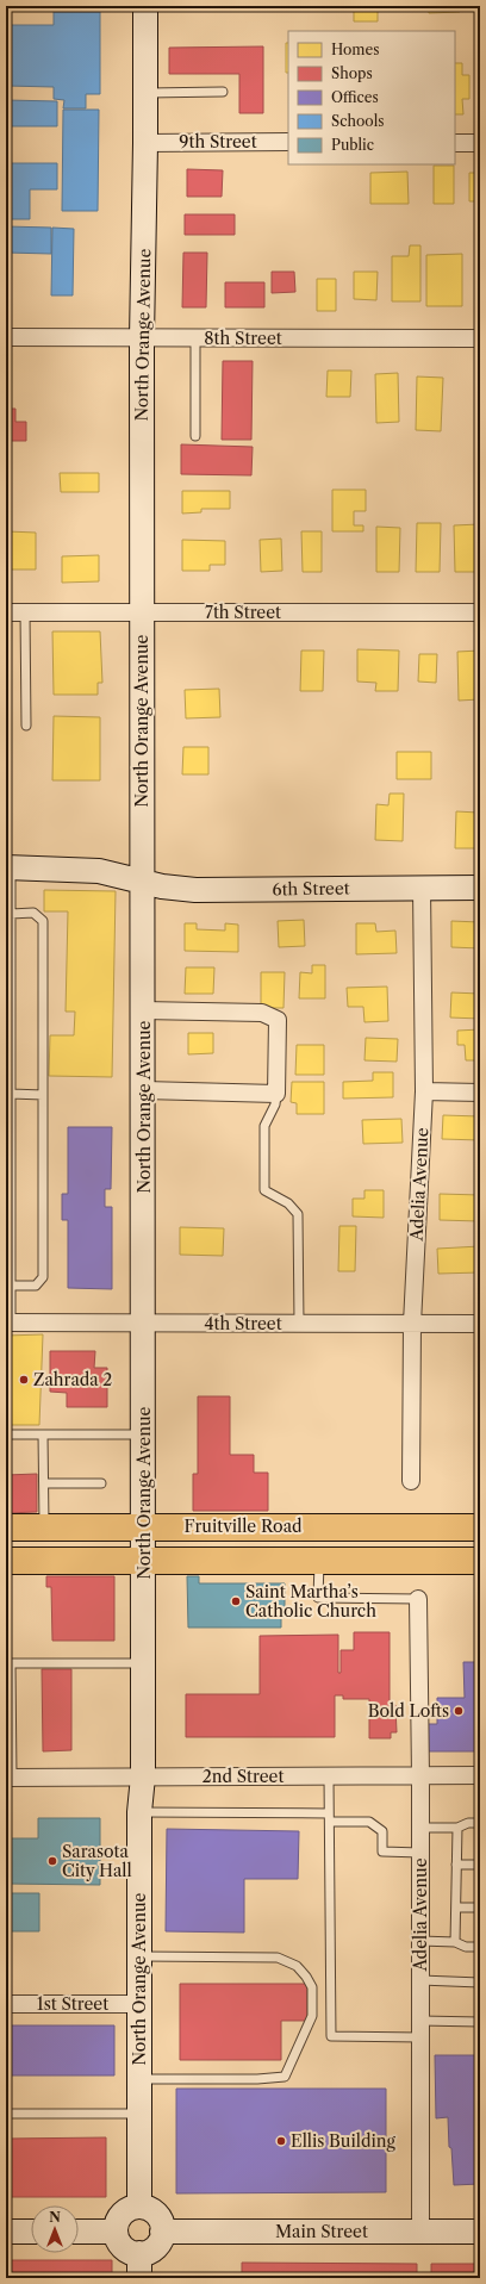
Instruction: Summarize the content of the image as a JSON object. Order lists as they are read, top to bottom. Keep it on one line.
{"streets":{"main road":["Fruitville Road"],"street":["9th Street","North Orange Avenue","8th Street","7th Street","6th Street","Adelia Avenue","4th Street","2nd Street","1st Street","Main Street"]},"crossings":[["9th Street","North Orange Avenue"],["North Orange Avenue","8th Street"],["North Orange Avenue","7th Street"],["North Orange Avenue","6th Street"],["North Orange Avenue","4th Street"],["North Orange Avenue","Fruitville Road"],["North Orange Avenue","2nd Street"],["North Orange Avenue","1st Street"],["North Orange Avenue","Main Street"],["6th Street","Adelia Avenue"],["Adelia Avenue","4th Street"],["Adelia Avenue","2nd Street"],["Adelia Avenue","Main Street"]],"places":["Zahrada 2","Saint Martha’s Catholic Church","Bold Lofts","Sarasota City Hall","Ellis Building"],"legend":["Homes","Shops","Offices","Schools","Public"],"north":"top"}
